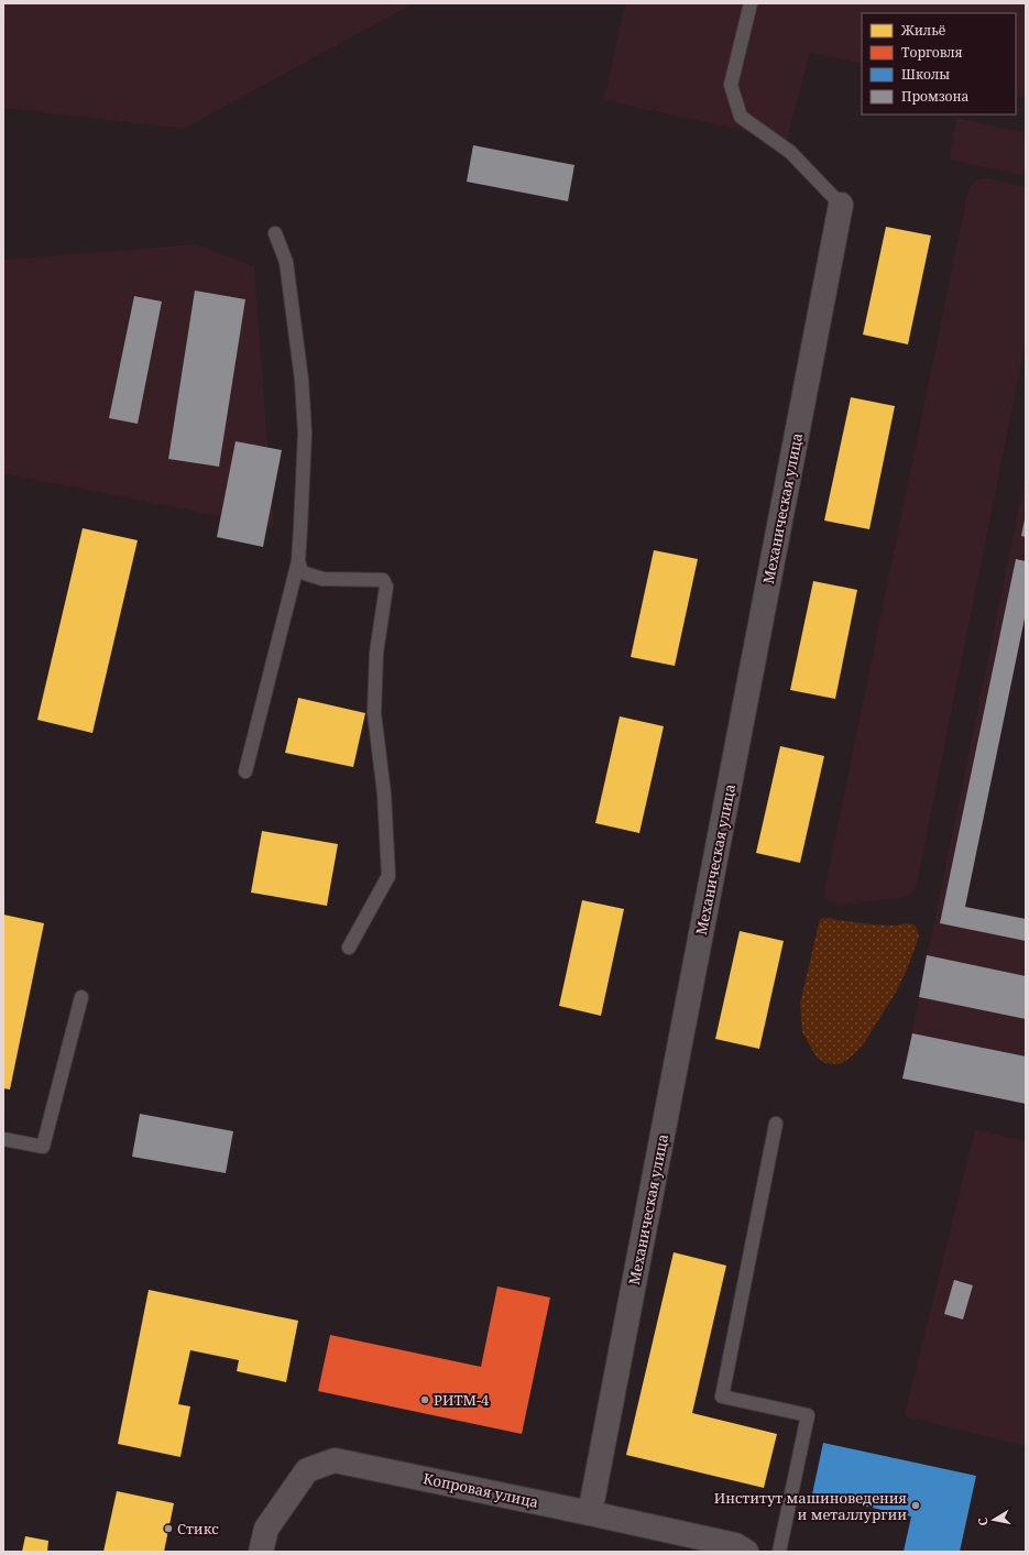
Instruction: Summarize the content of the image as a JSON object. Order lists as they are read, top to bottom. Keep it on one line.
{"streets":{"street":["Механическая улица","Копровая улица"]},"crossings":[["Механическая улица","Копровая улица"]],"places":["РИТМ-4","Институт машиноведения и металлургии","Стикс"],"legend":["Жильё","Торговля","Школы","Промзона"],"north":"left"}
